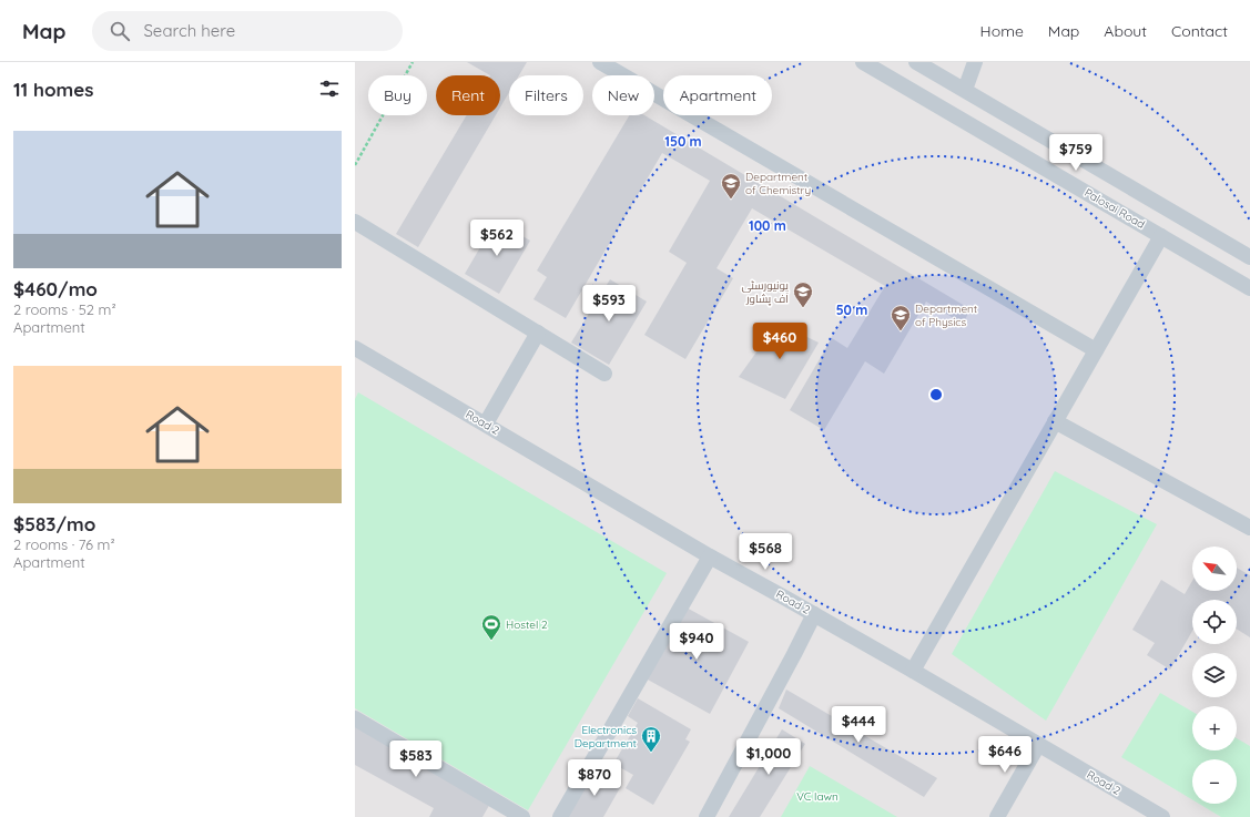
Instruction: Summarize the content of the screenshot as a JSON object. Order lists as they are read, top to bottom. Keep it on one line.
{"streets":{"street":["Palosai Road","Road 2"]},"parks":["VC lawn"],"places":{"school or university":["Department of Chemistry","یونیورسٹی آف پشاور","Department of Physics"],"sports":["Hostel 2"],"building":["Electronics Department"]},"north":"top left","page":{"header":"Map","search":"Search here","nav":["Home","Map","About","Contact"],"heading":"11 homes","chip":["Buy","Rent","Filters","New","Apartment"],"list":[{"name":"$460/mo","note":"2 rooms · 52 m² · Apartment"},{"name":"$583/mo","note":"2 rooms · 76 m² · Apartment"}],"price":["$759","$562","$593","$460","$568","$940","$444","$646","$1,000","$583","$870"],"map_buttons":["+","−"]},"rings":["150 m","100 m","50 m"]}
